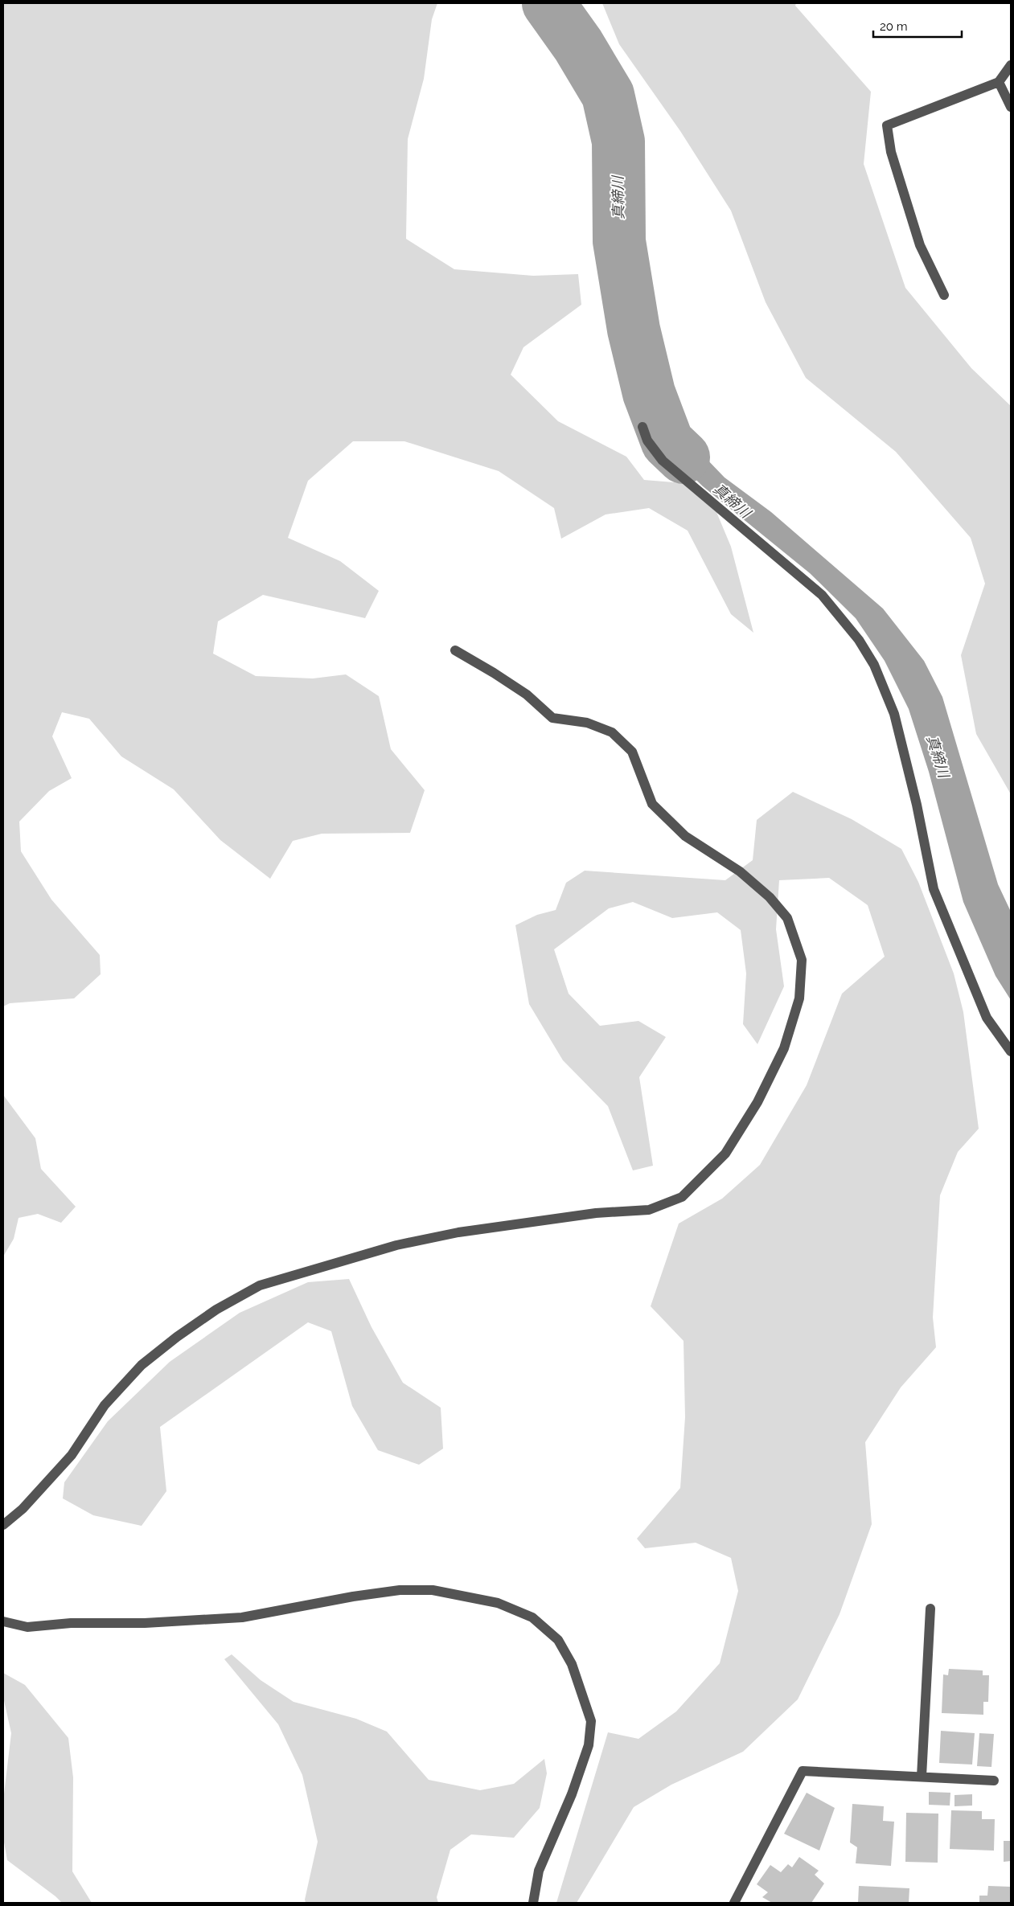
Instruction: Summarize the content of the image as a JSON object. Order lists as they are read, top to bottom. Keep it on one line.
{"water":["真締川"],"scale_bar":"20 m"}
